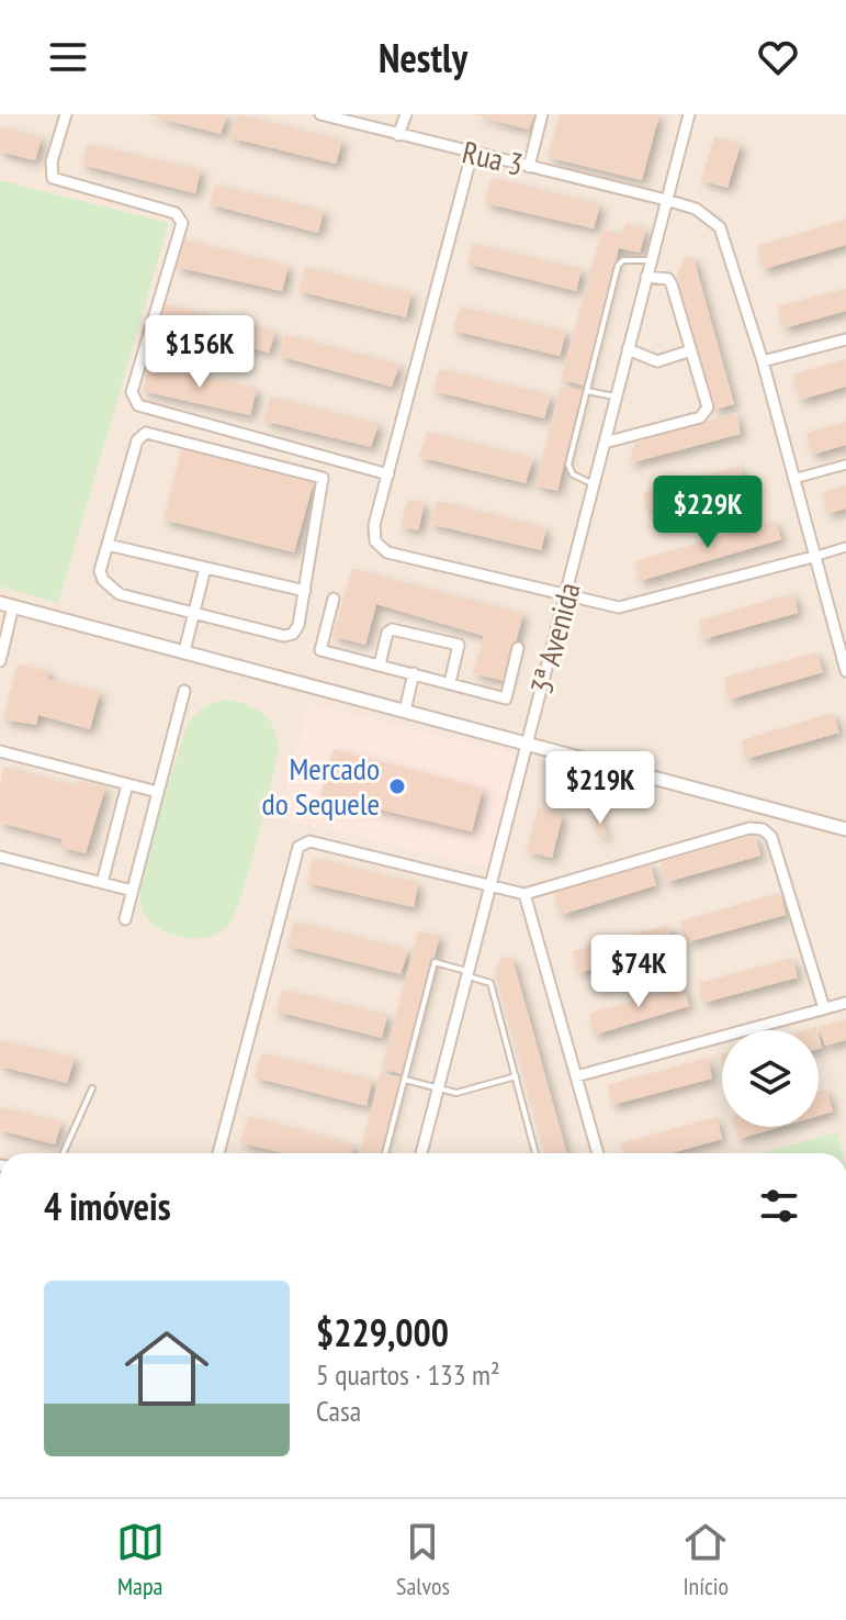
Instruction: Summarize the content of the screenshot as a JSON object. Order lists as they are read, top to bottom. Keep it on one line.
{"streets":{"street":["Rua 3","3ª Avenida"]},"crossings":[["Rua 3","3ª Avenida"]],"places":["Mercado do Sequele"],"page":{"header":"Nestly","price":["$156K","$229K","$219K","$74K"],"heading":"4 imóveis","list":[{"name":"$229,000","note":"5 quartos · 133 m² · Casa"}],"tabs":["Mapa","Salvos","Início"]}}
